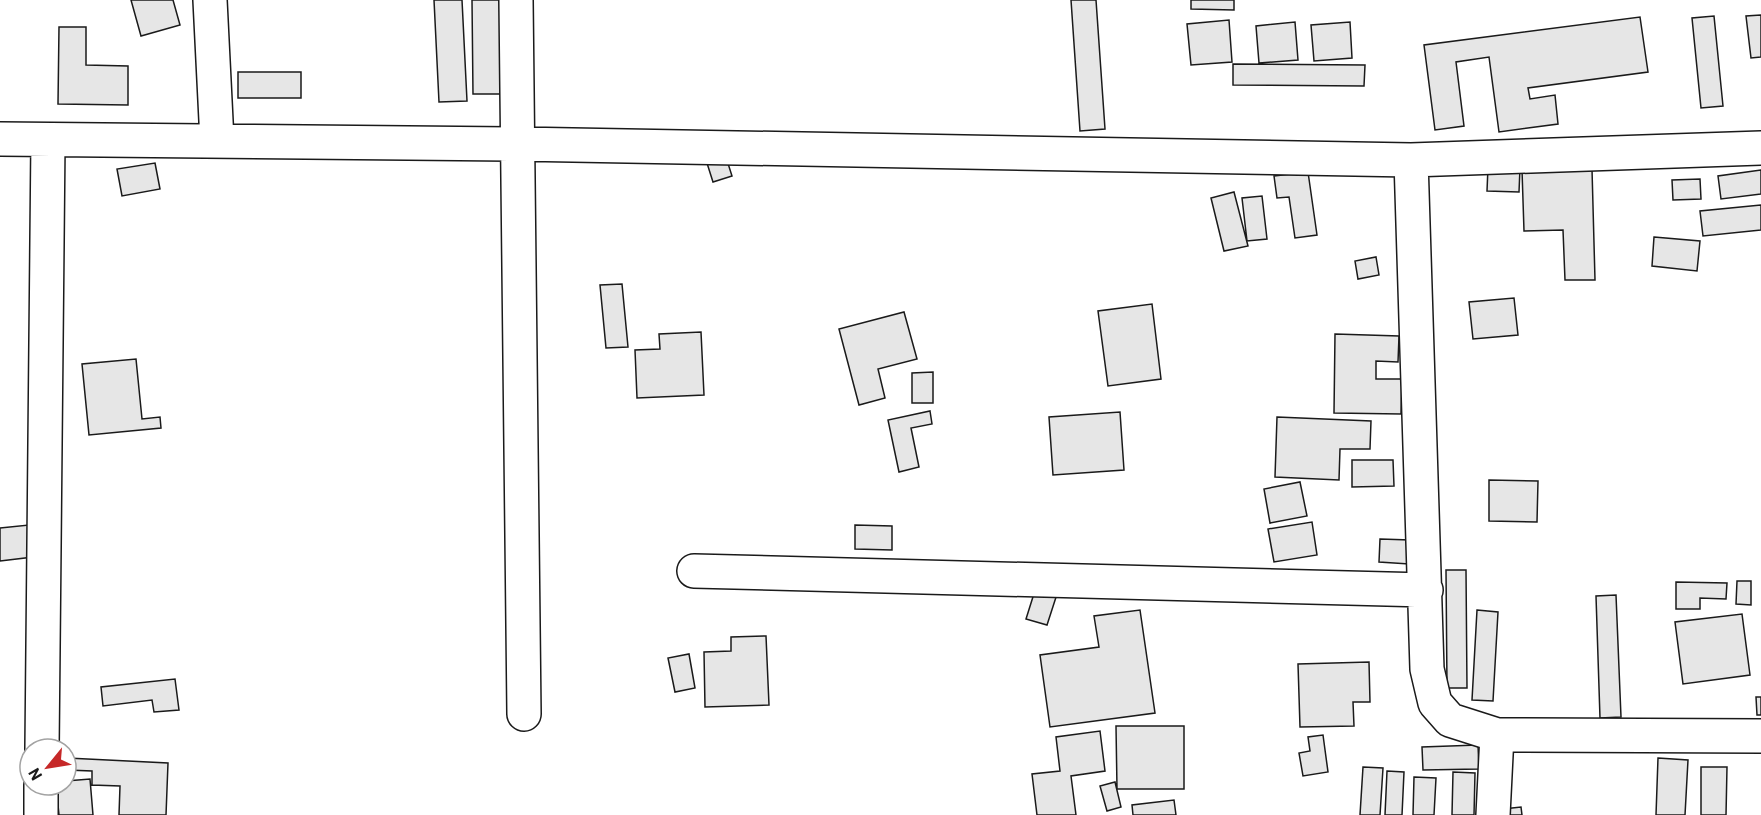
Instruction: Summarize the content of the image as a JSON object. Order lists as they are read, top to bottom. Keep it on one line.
{"north":"bottom left"}
